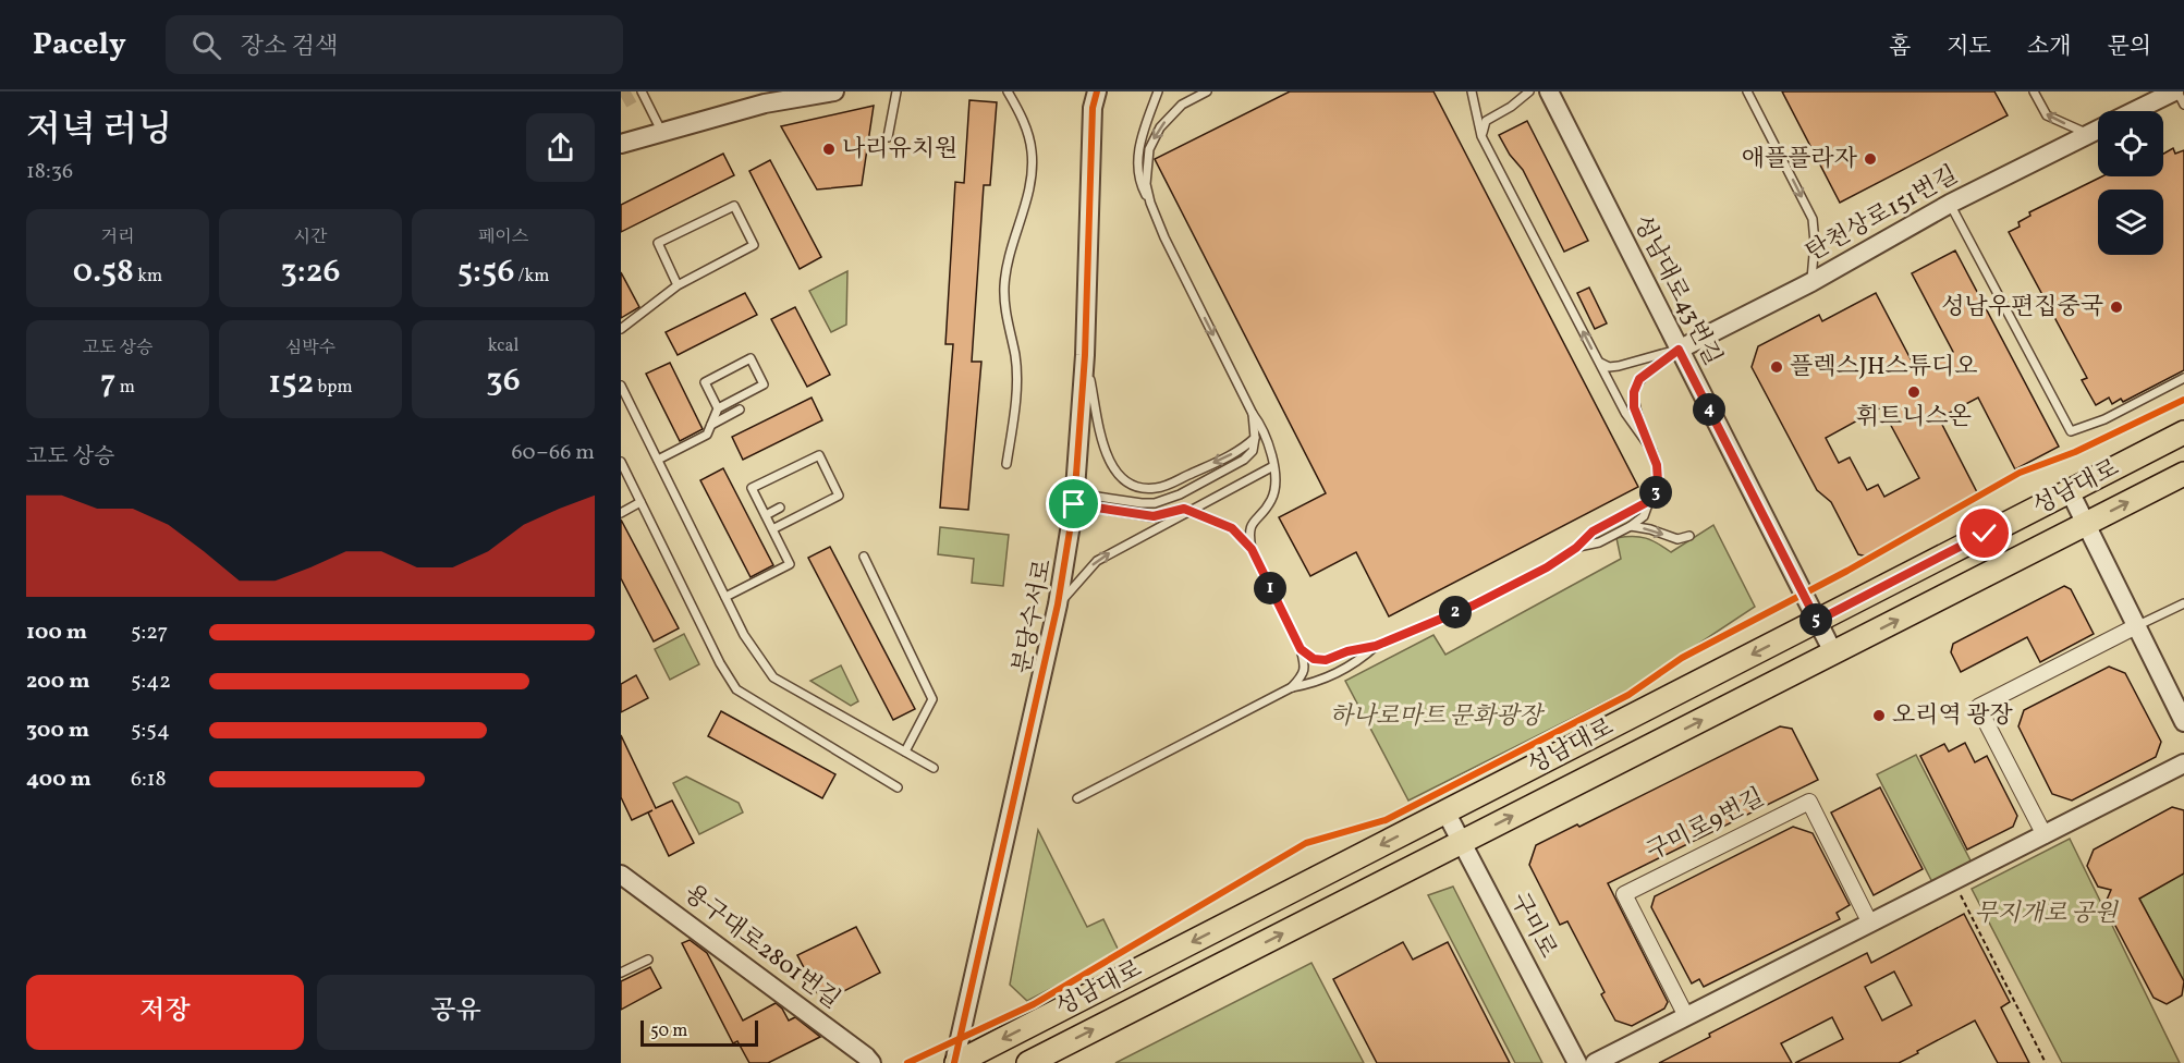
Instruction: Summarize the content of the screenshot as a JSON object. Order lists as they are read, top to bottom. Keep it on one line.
{"streets":{"main road":["성남대로"],"street":["탄천상로151번길","성남대로43번길","분당수서로","구미로9번길","구미로","용구대로2801번길"]},"crossings":[["탄천상로151번길","성남대로43번길"],["성남대로43번길","성남대로"],["성남대로","분당수서로"],["성남대로","구미로"]],"parks":["하나로마트 문화광장","무지개로 공원"],"places":["나리유치원","애플플라자","성남우편집중국","플렉스JH스튜디오","휘트니스온","오리역 광장"],"scale_bar":"50 m","page":{"header":"Pacely","search":"장소 검색","nav":["홈","지도","소개","문의"],"heading":["저녁 러닝","18:36"],"stats":[["거리","0.58 km"],["시간","3:26"],["페이스","5:56 /km"],["고도 상승","7 m"],["심박수","152 bpm"],["kcal","36"]],"pins":["4","3","1","2","5"],"chart":["고도 상승","60–66 m"],"list":[{"name":"100 m","note":"5:27"},{"name":"200 m","note":"5:42"},{"name":"300 m","note":"5:54"},{"name":"400 m","note":"6:18"}],"buttons":["저장","공유"],"scale":"50 m"}}
